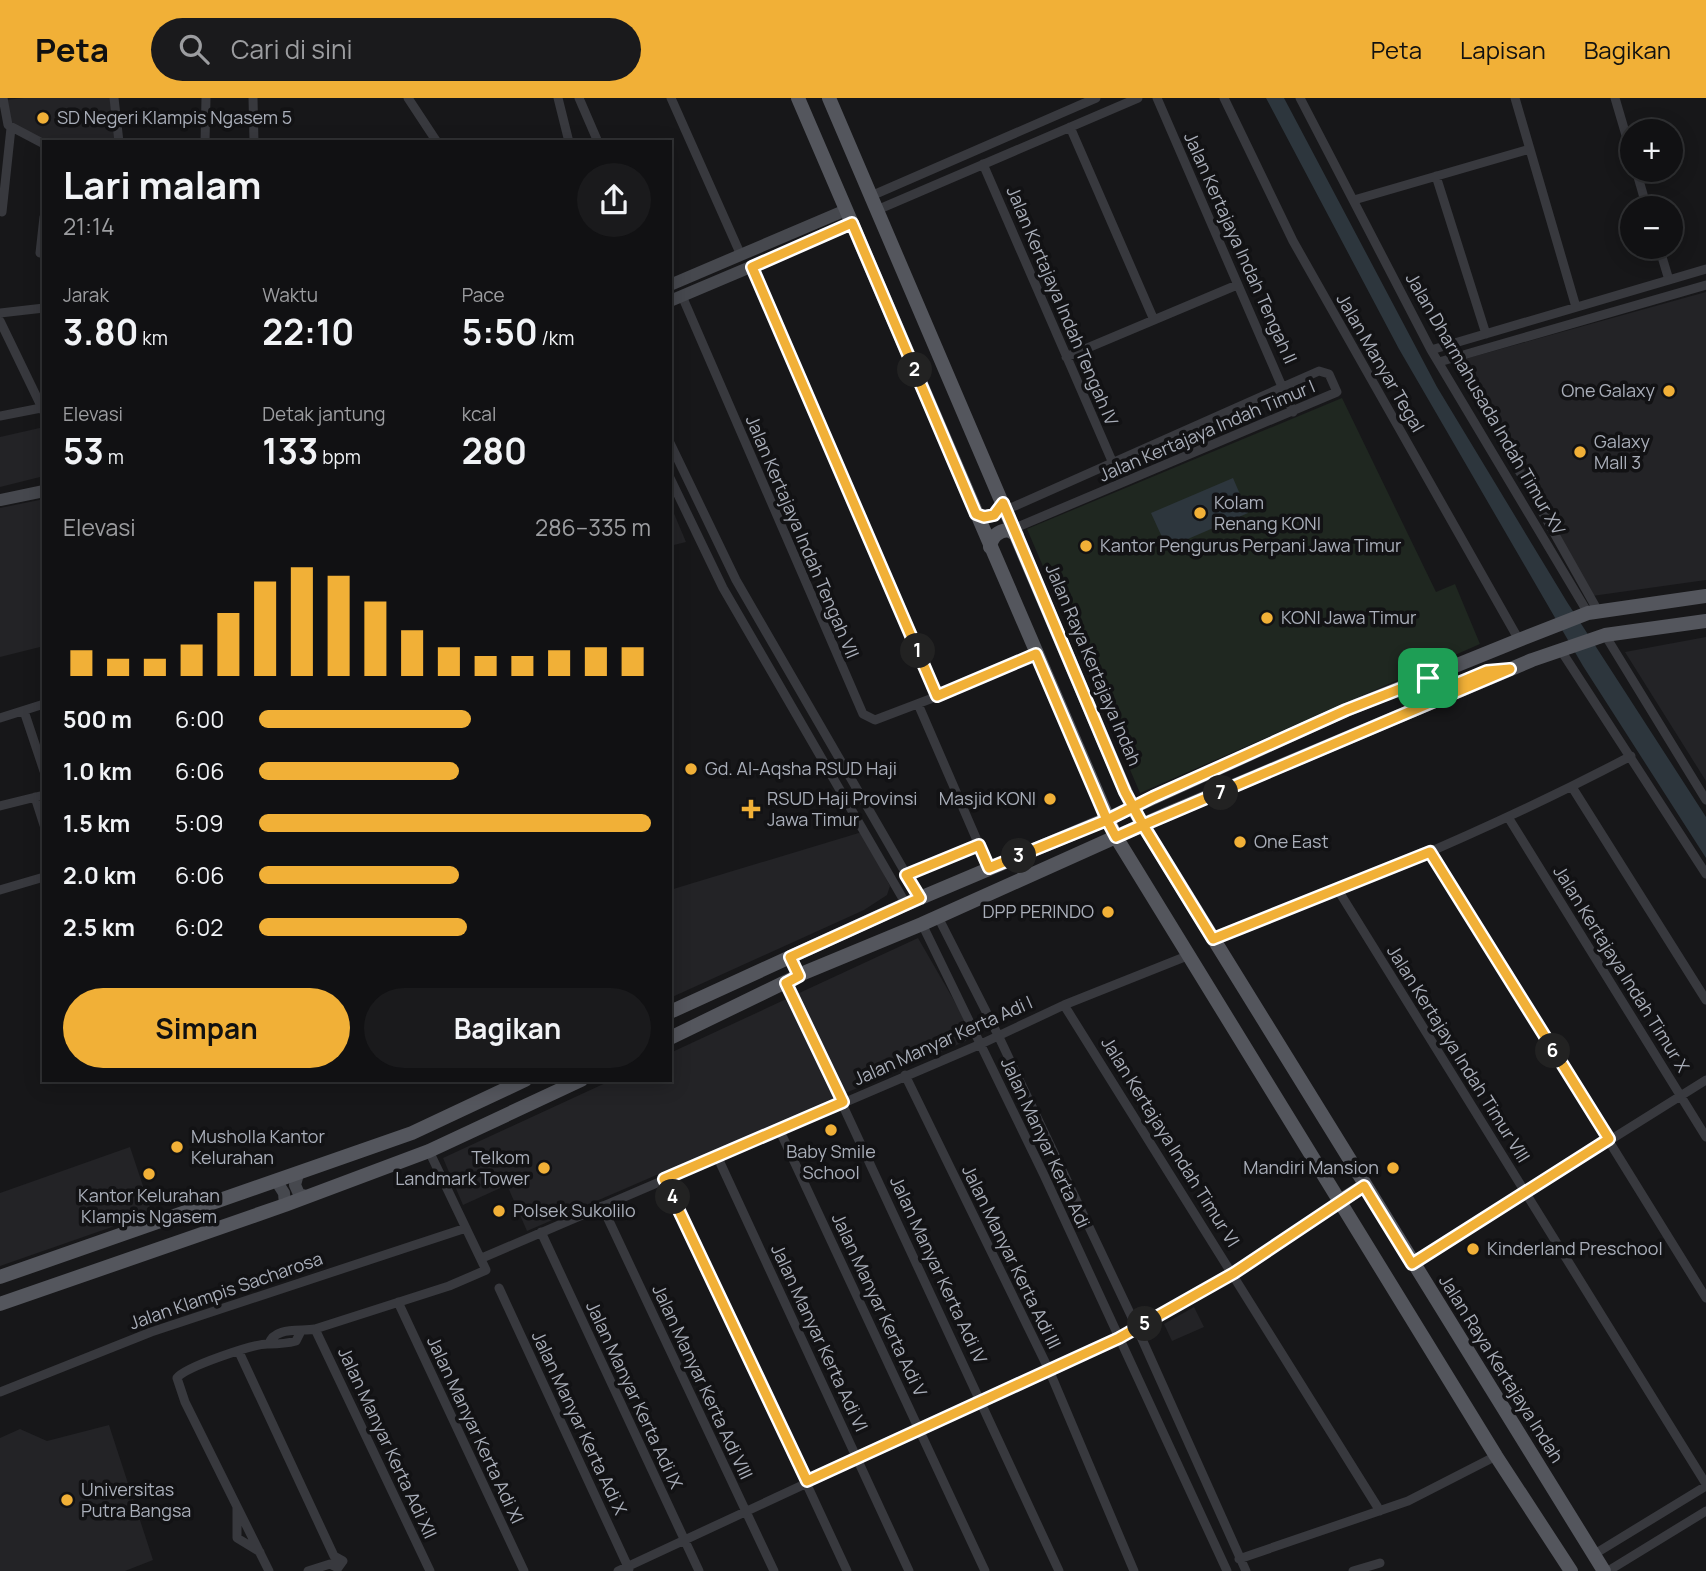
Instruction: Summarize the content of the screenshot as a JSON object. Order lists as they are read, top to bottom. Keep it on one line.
{"streets":{"main road":["Jalan Raya Kertajaya Indah"],"street":["Jalan Kertajaya Indah Tengah II","Jalan Kertajaya Indah Tengah IV","Jalan Manyar Tegal","Jalan Dharmahusada Indah Timur XV","Jalan Kertajaya Indah Timur I","Jalan Kertajaya Indah Tengah VII","Jalan Kertajaya Indah Timur X","Jalan Manyar Kerta Adi I","Jalan Kertajaya Indah Timur VIII","Jalan Kertajaya Indah Timur VI","Jalan Manyar Kerta Adi","Jalan Manyar Kerta Adi III","Jalan Manyar Kerta Adi IV","Jalan Klampis Sacharosa","Jalan Manyar Kerta Adi V","Jalan Manyar Kerta Adi VI","Jalan Manyar Kerta Adi VIII","Jalan Manyar Kerta Adi IX","Jalan Manyar Kerta Adi X","Jalan Manyar Kerta Adi XI","Jalan Manyar Kerta Adi XII"]},"crossings":[["Jalan Kertajaya Indah Tengah II","Jalan Kertajaya Indah Timur I"],["Jalan Kertajaya Indah Tengah IV","Jalan Kertajaya Indah Timur I"],["Jalan Kertajaya Indah Timur I","Jalan Raya Kertajaya Indah"],["Jalan Manyar Kerta Adi I","Jalan Kertajaya Indah Timur VI"],["Jalan Manyar Kerta Adi I","Jalan Manyar Kerta Adi"],["Jalan Manyar Kerta Adi I","Jalan Manyar Kerta Adi III"],["Jalan Manyar Kerta Adi I","Jalan Manyar Kerta Adi IV"],["Jalan Manyar Kerta Adi I","Jalan Manyar Kerta Adi V"],["Jalan Manyar Kerta Adi I","Jalan Manyar Kerta Adi VI"],["Jalan Manyar Kerta Adi I","Jalan Manyar Kerta Adi VIII"],["Jalan Manyar Kerta Adi I","Jalan Manyar Kerta Adi IX"]],"places":{"other":["SD Negeri Klampis Ngasem 5","One Galaxy","Galaxy Mall 3","Kolam Renang KONI","Kantor Pengurus Perpani Jawa Timur","KONI Jawa Timur","Gd. Al-Aqsha RSUD Haji","Masjid KONI","One East","DPP PERINDO","Baby Smile School","Musholla Kantor Kelurahan","Telkom Landmark Tower","Mandiri Mansion","Kantor Kelurahan Klampis Ngasem","Polsek Sukolilo","Kinderland Preschool","Universitas Putra Bangsa"],"health":["RSUD Haji Provinsi Jawa Timur"]},"page":{"header":"Peta","search":"Cari di sini","nav":["Peta","Lapisan","Bagikan"],"map_buttons":["+","−"],"heading":["Lari malam","21:14"],"stats":[["Jarak","3.80 km"],["Waktu","22:10"],["Pace","5:50 /km"],["Elevasi","53 m"],["Detak jantung","133 bpm"],["kcal","280"]],"pins":["2","1","7","3","6","4","5"],"chart":["Elevasi","286–335 m"],"list":[{"name":"500 m","note":"6:00"},{"name":"1.0 km","note":"6:06"},{"name":"1.5 km","note":"5:09"},{"name":"2.0 km","note":"6:06"},{"name":"2.5 km","note":"6:02"}],"buttons":["Simpan","Bagikan"]}}
